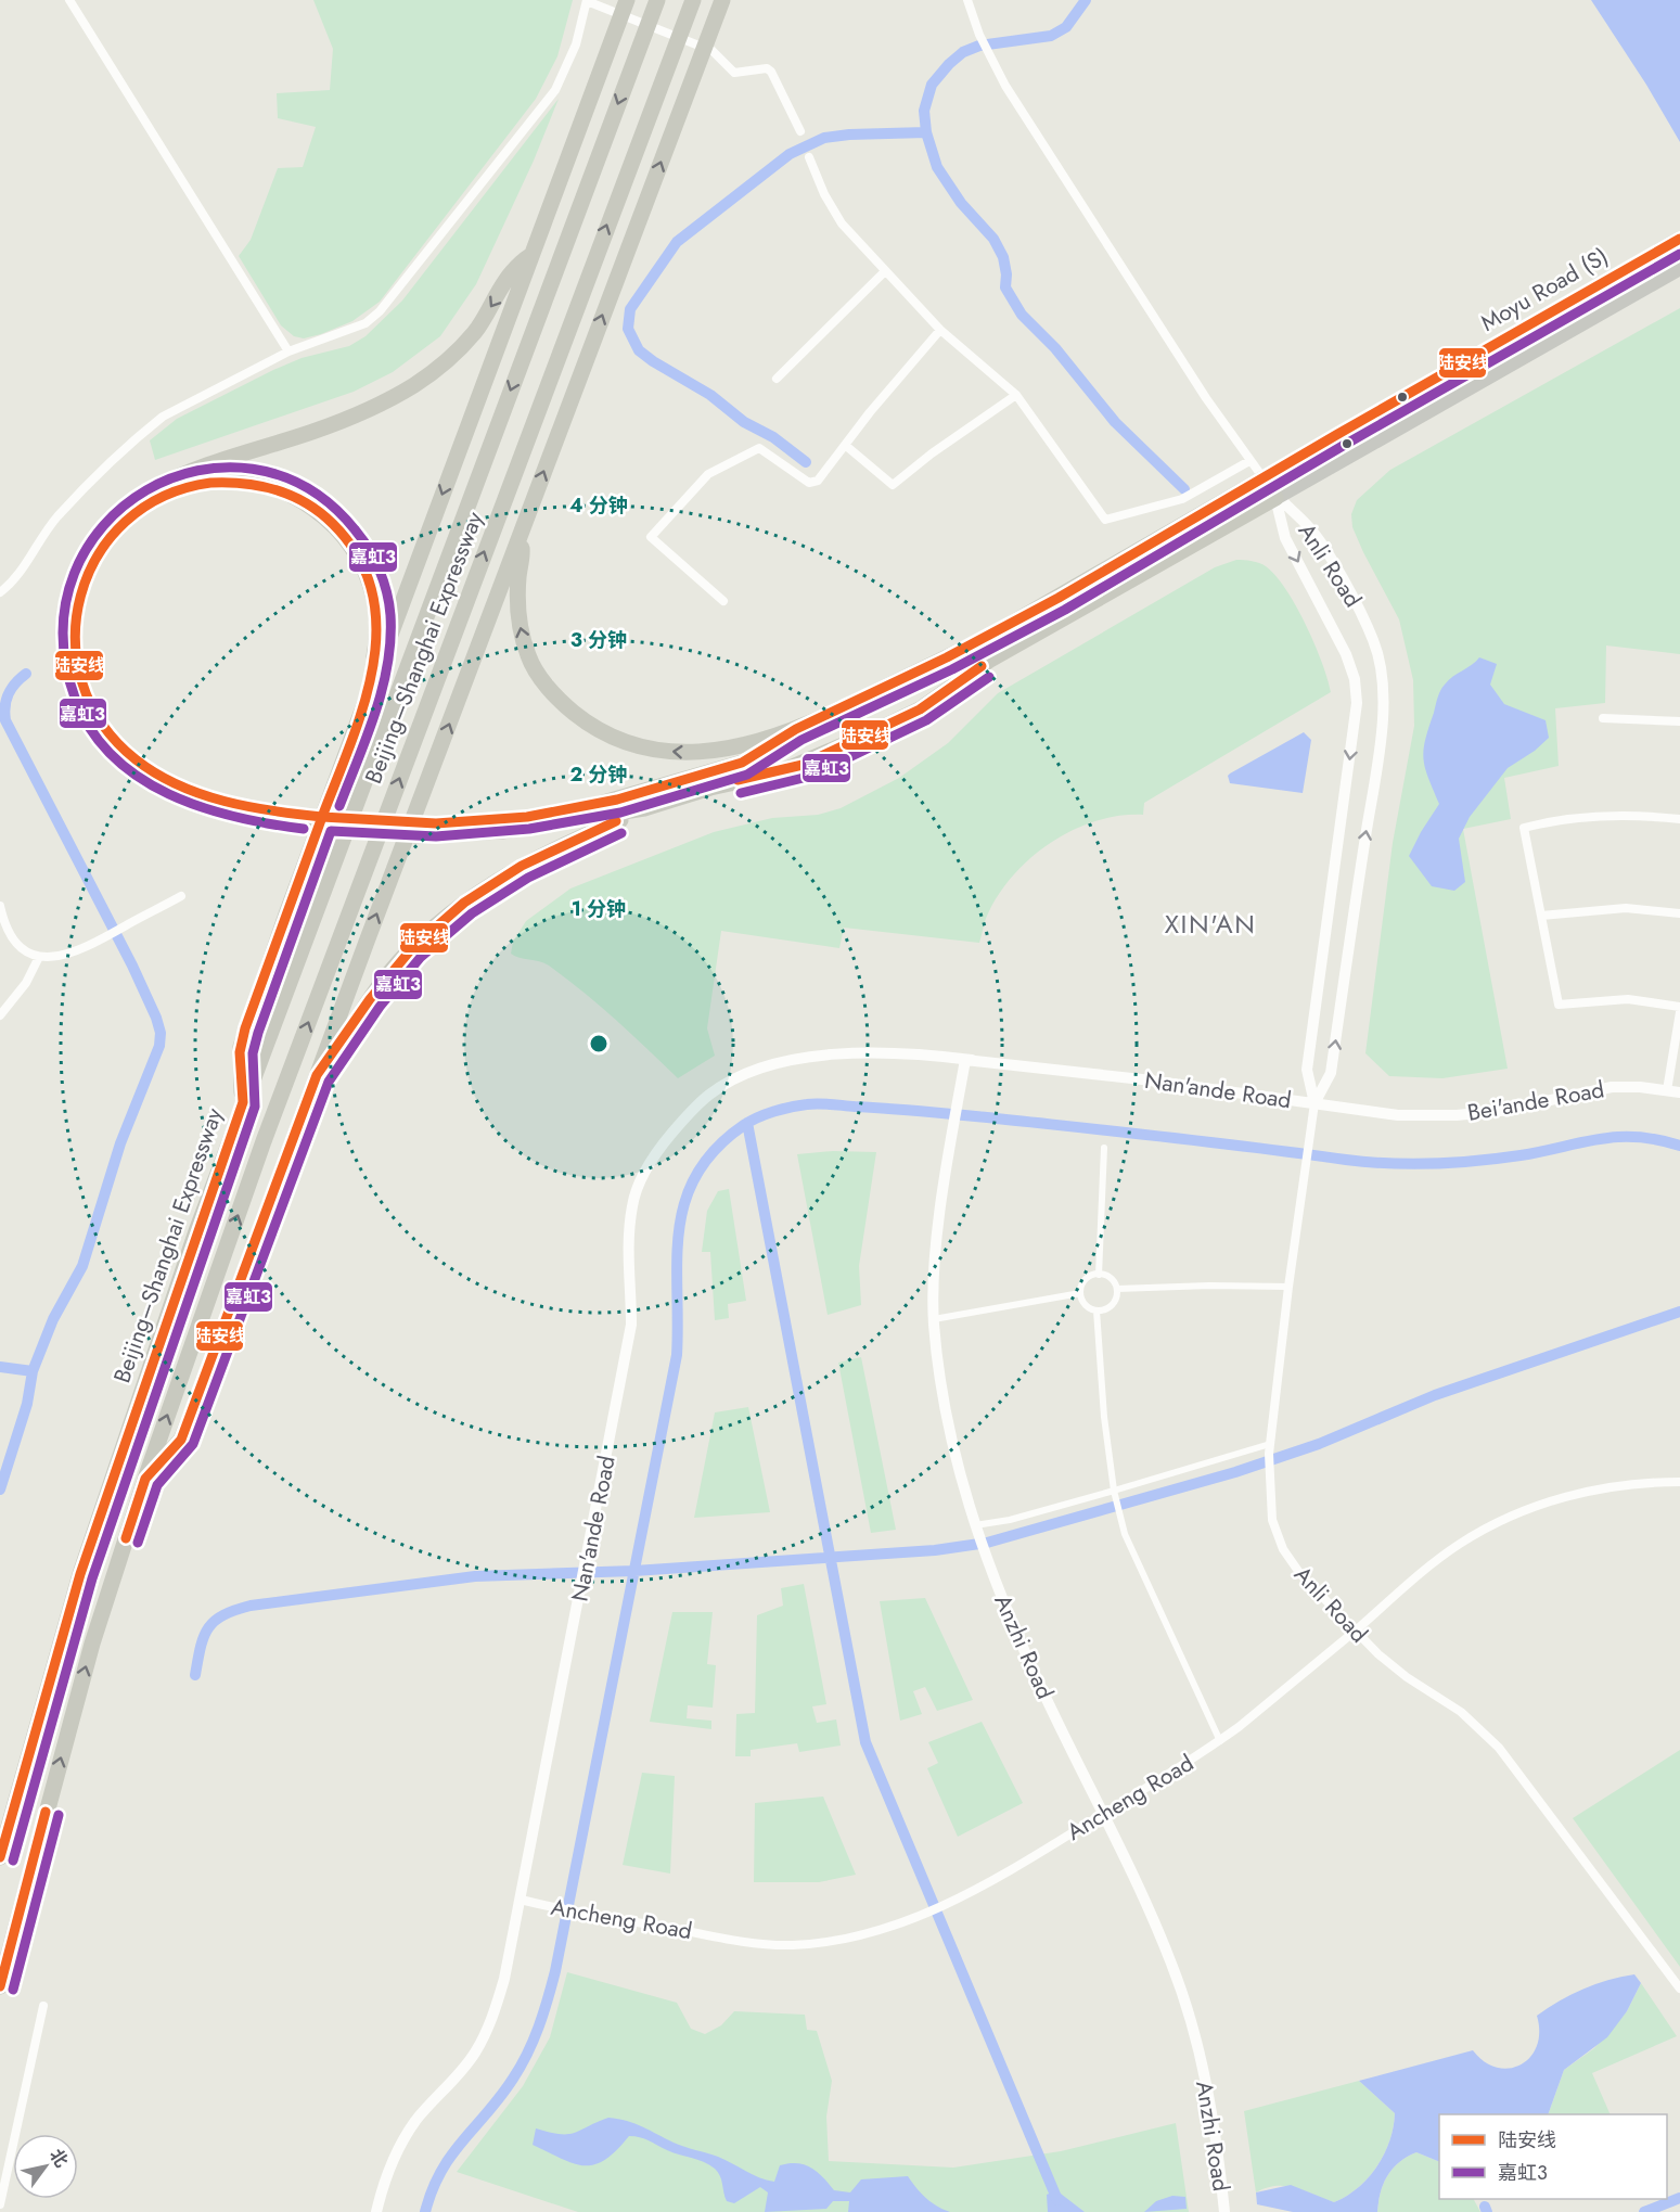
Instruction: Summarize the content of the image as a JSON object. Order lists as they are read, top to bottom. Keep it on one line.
{"streets":{"highway":["Beijing–Shanghai Expressway"],"main road":["Moyu Road (S)"],"street":["Anli Road","Nan'ande Road","Bei'ande Road","Anzhi Road","Ancheng Road"]},"crossings":[["Moyu Road (S)","Anli Road"],["Anli Road","Nan'ande Road"],["Anli Road","Bei'ande Road"],["Anli Road","Ancheng Road"],["Nan'ande Road","Bei'ande Road"],["Nan'ande Road","Anzhi Road"],["Nan'ande Road","Ancheng Road"],["Anzhi Road","Ancheng Road"]],"districts":["XIN'AN"],"lines":["transit line 陆安线","transit line 嘉虹3"],"legend":["陆安线","嘉虹3"],"north":"top right","rings":["4 分钟","3 分钟","2 分钟","1 分钟"]}
